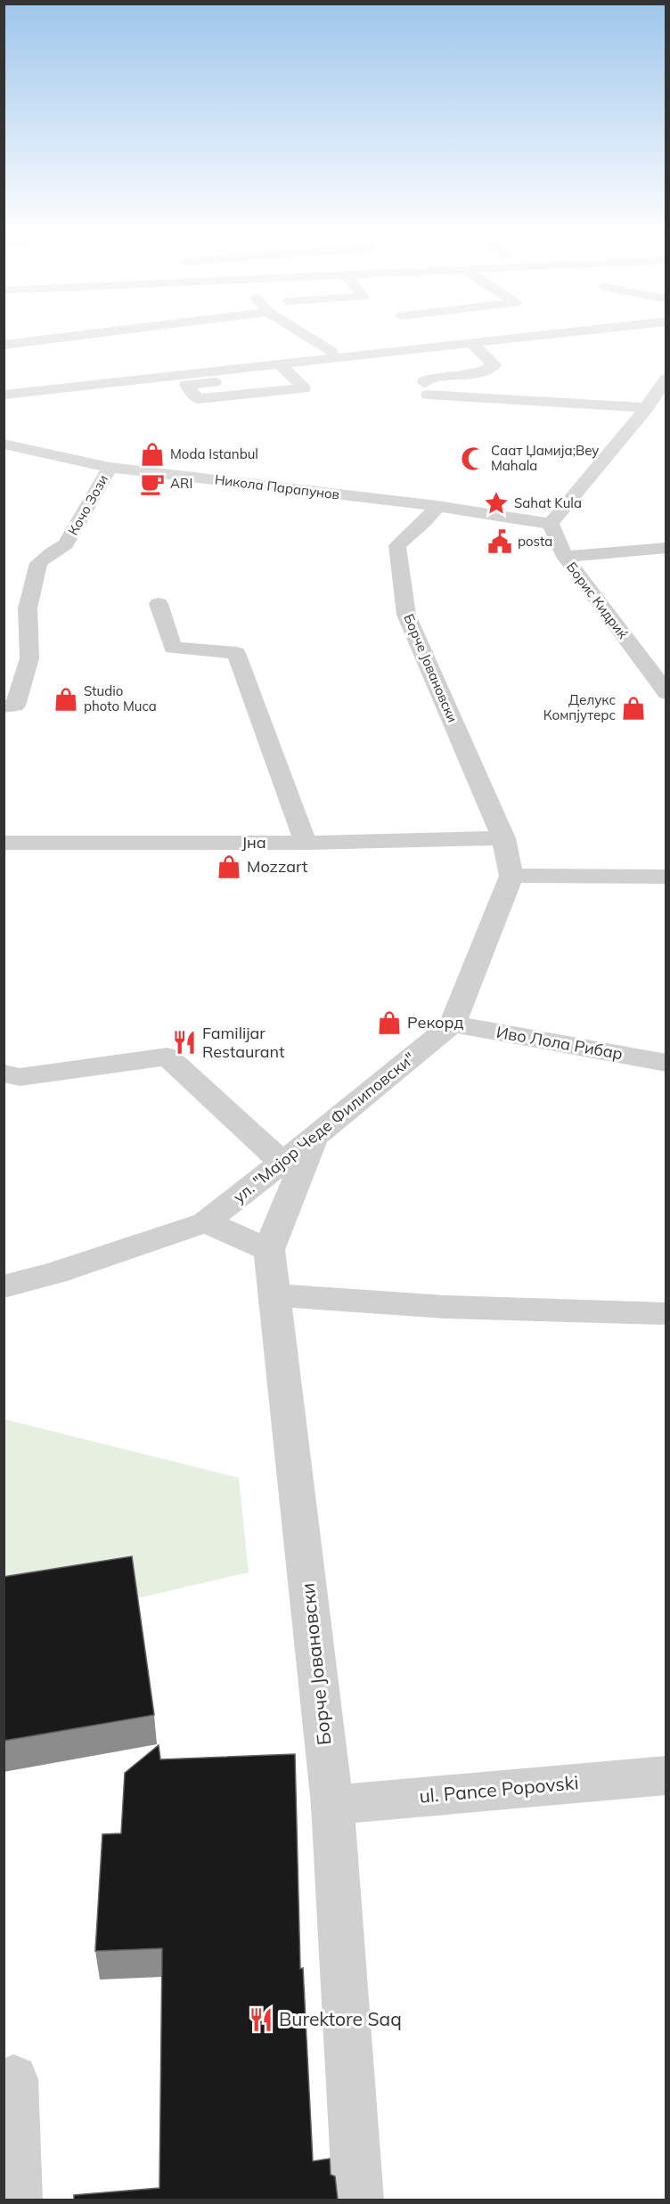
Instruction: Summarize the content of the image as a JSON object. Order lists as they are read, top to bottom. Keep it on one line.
{"streets":{"street":["Никола Парапунов","Кочо Зози","Борис Кидриќ","Борче Јовановски","Јна","Иво Лола Рибар","ул. \"Мајор Чеде Филиповски\"","ul. Pance Popovski"]},"crossings":[["Никола Парапунов","Кочо Зози"],["Никола Парапунов","Борис Кидриќ"],["Никола Парапунов","Борче Јовановски"],["Борче Јовановски","Јна"],["Борче Јовановски","ул. \"Мајор Чеде Филиповски\""],["Борче Јовановски","ul. Pance Popovski"],["Иво Лола Рибар","ул. \"Мајор Чеде Филиповски\""]],"places":{"shop":["Moda Istanbul","Studio photo Muca","Делукс Компјутерс","Mozzart","Рекорд"],"mosque":["Саат Џамија;Bey Mahala"],"cafe":["ARI"],"place":["Sahat Kula"],"public building":["posta"],"restaurant":["Familijar Restaurant","Burektore Saq"]}}
